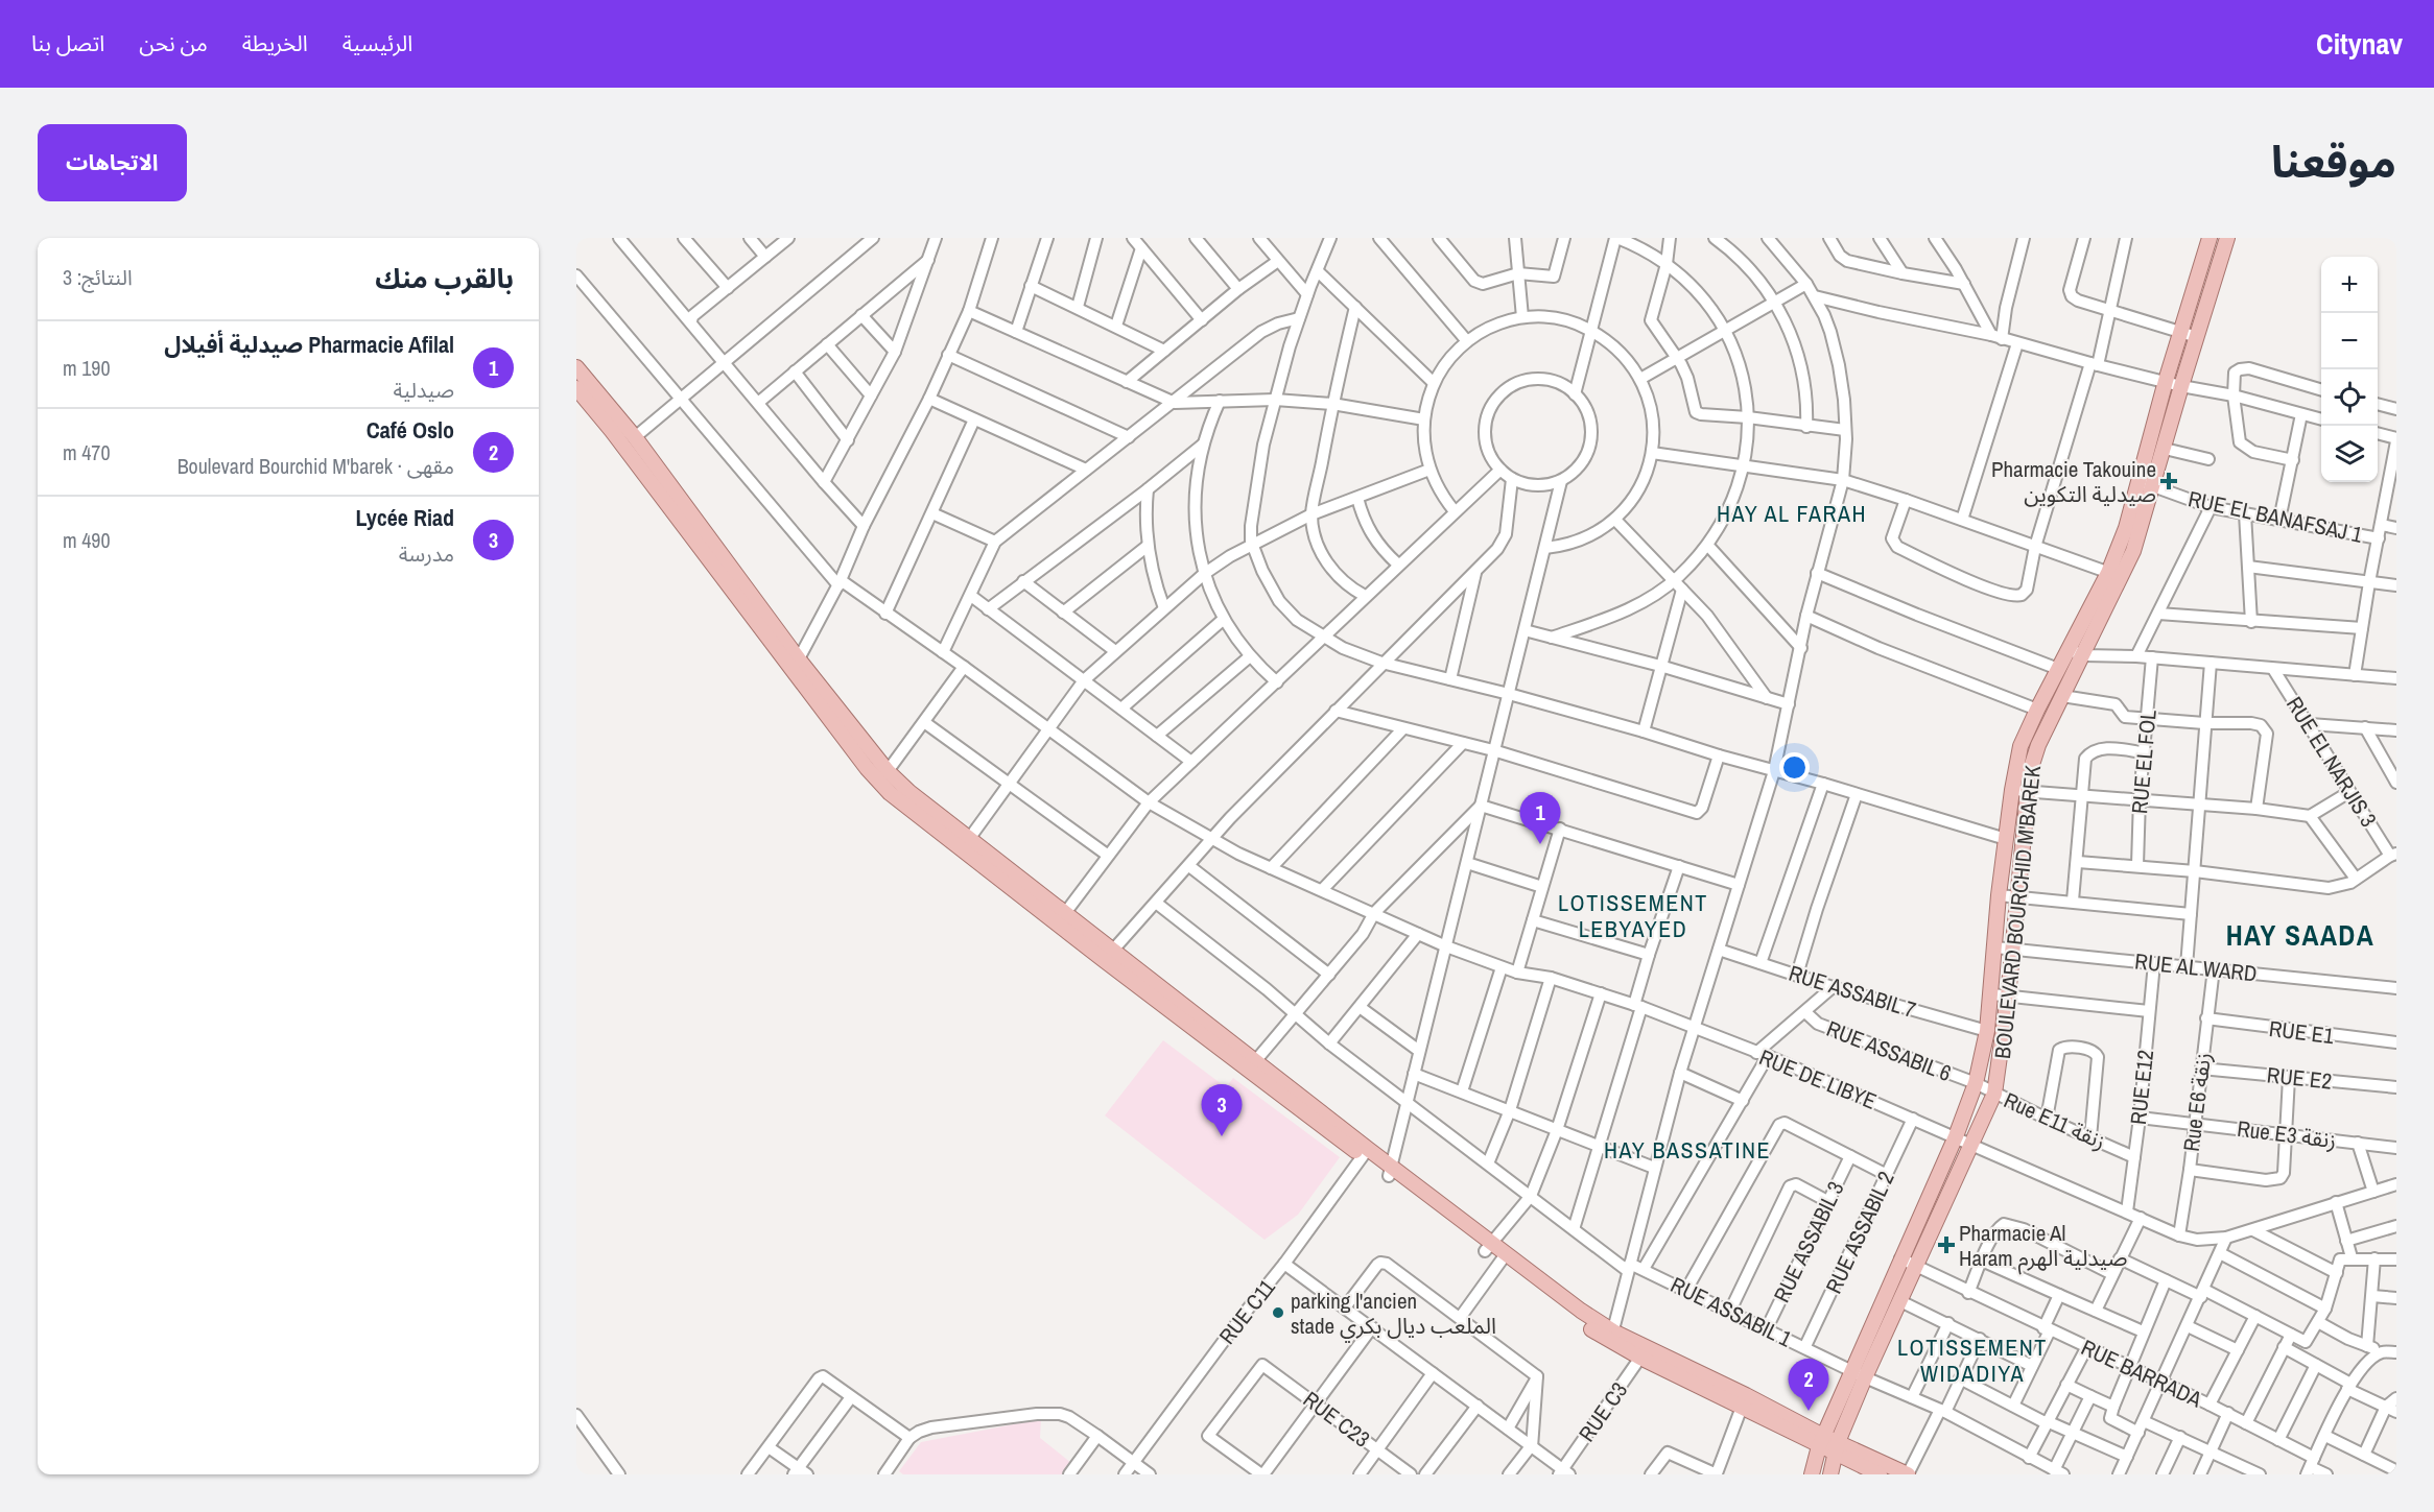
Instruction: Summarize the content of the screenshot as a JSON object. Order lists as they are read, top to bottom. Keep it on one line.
{"streets":{"main road":["BOULEVARD BOURCHID M'BAREK"],"street":["RUE EL BANAFSAJ 1","RUE EL FOL","RUE EL NARJIS 3","RUE AL WARD","RUE ASSABIL 7","RUE E1","RUE ASSABIL 6","RUE E2","RUE DE LIBYE","RUE E12","Rue E6 زنقة","Rue E11 زنقة","Rue E3 زنقة","RUE ASSABIL 2","RUE ASSABIL 3","RUE C11","RUE ASSABIL 1","RUE BARRADA","RUE C3","RUE C23"]},"crossings":[["RUE EL BANAFSAJ 1","BOULEVARD BOURCHID M'BAREK"],["BOULEVARD BOURCHID M'BAREK","RUE AL WARD"],["BOULEVARD BOURCHID M'BAREK","RUE ASSABIL 7"],["BOULEVARD BOURCHID M'BAREK","RUE ASSABIL 6"],["BOULEVARD BOURCHID M'BAREK","RUE DE LIBYE"],["BOULEVARD BOURCHID M'BAREK","Rue E11 زنقة"],["BOULEVARD BOURCHID M'BAREK","RUE ASSABIL 1"],["BOULEVARD BOURCHID M'BAREK","RUE BARRADA"],["RUE AL WARD","RUE E12"],["RUE AL WARD","Rue E6 زنقة"],["RUE E1","Rue E6 زنقة"],["RUE ASSABIL 6","Rue E11 زنقة"],["RUE E2","Rue E6 زنقة"],["RUE DE LIBYE","RUE E12"],["RUE DE LIBYE","Rue E6 زنقة"],["RUE DE LIBYE","RUE ASSABIL 2"],["RUE E12","Rue E11 زنقة"],["RUE E12","Rue E3 زنقة"],["Rue E6 زنقة","Rue E3 زنقة"],["RUE ASSABIL 2","RUE ASSABIL 1"],["RUE ASSABIL 3","RUE ASSABIL 1"]],"districts":["HAY AL FARAH","LOTISSEMENT LEBYAYED","HAY SAADA","HAY BASSATINE","LOTISSEMENT WIDADIYA"],"places":{"health":["Pharmacie Takouine صيدلية التكوين","Pharmacie Al Haram صيدلية الهرم"],"other":["parking l'ancien stade الملعب ديال بكري"]},"page":{"header":"Citynav","nav":["الرئيسية","الخريطة","من نحن","اتصل بنا"],"title":"موقعنا","buttons":"الاتجاهات","heading":["بالقرب منك","النتائج: 3"],"map_buttons":["+","−"],"list":[{"mark":"1","name":"Pharmacie Afilal صيدلية أفيلال","note":"صيدلية","value":"190 m"},{"mark":"2","name":"Café Oslo","note":"مقهى · Boulevard Bourchid M'barek","value":"470 m"},{"mark":"3","name":"Lycée Riad","note":"مدرسة","value":"490 m"}],"pins":["1","3","2"]}}
